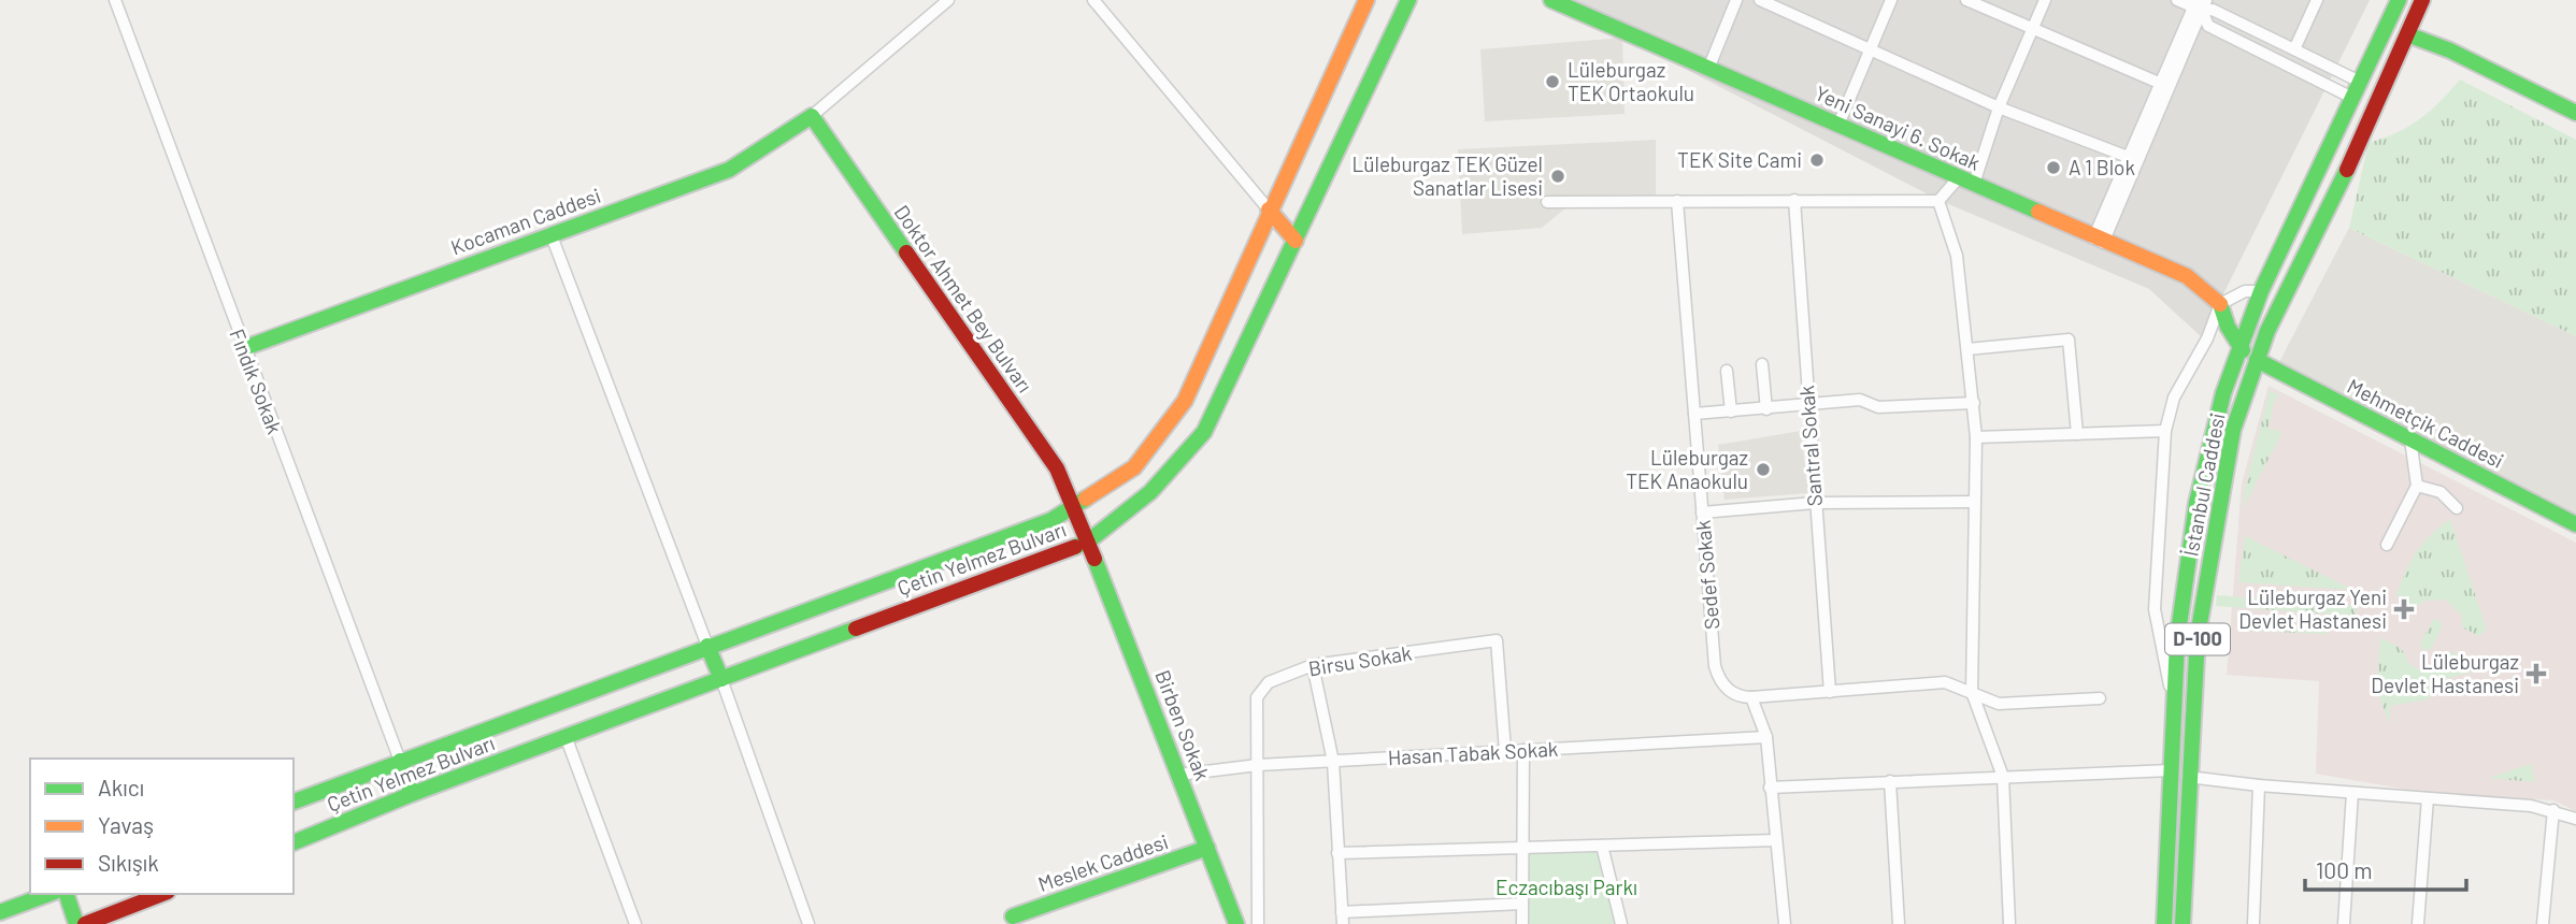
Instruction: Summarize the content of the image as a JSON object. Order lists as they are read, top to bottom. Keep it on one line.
{"streets":{"main road":["Yeni Sanayi 6. Sokak","Kocaman Caddesi","Doktor Ahmet Bey Bulvarı","Mehmetçik Caddesi","İstanbul Caddesi","Çetin Yelmez Bulvarı","D-100","Birben Sokak","Meslek Caddesi"],"street":["Fındık Sokak","Santral Sokak","Sedef Sokak","Birsu Sokak","Hasan Tabak Sokak"]},"crossings":[["Kocaman Caddesi","Doktor Ahmet Bey Bulvarı"],["Kocaman Caddesi","Fındık Sokak"],["Doktor Ahmet Bey Bulvarı","Çetin Yelmez Bulvarı"],["Doktor Ahmet Bey Bulvarı","Birben Sokak"],["Fındık Sokak","Çetin Yelmez Bulvarı"],["Mehmetçik Caddesi","İstanbul Caddesi"],["Çetin Yelmez Bulvarı","Birben Sokak"],["Birsu Sokak","Hasan Tabak Sokak"],["Birben Sokak","Hasan Tabak Sokak"],["Birben Sokak","Meslek Caddesi"]],"parks":["Eczacıbaşı Parkı"],"places":{"other":["Lüleburgaz TEK Ortaokulu","TEK Site Cami","A 1 Blok","Lüleburgaz TEK Güzel Sanatlar Lisesi","Lüleburgaz TEK Anaokulu"],"health":["Lüleburgaz Yeni Devlet Hastanesi","Lüleburgaz Devlet Hastanesi"]},"legend":["Akıcı","Yavaş","Sıkışık"],"scale_bar":"100 m"}
